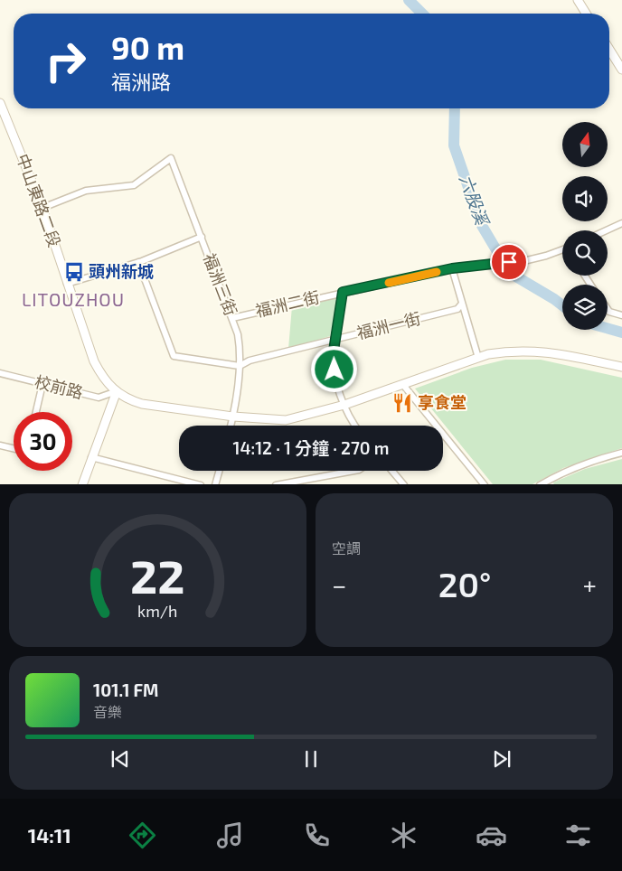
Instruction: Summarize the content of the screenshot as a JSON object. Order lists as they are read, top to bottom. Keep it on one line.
{"streets":{"main road":["中山東路二段"],"street":["福洲三街","福洲二街","福洲一街","校前路"]},"crossings":[["中山東路二段","福洲三街"],["中山東路二段","校前路"],["福洲三街","福洲二街"],["福洲三街","福洲一街"]],"districts":["LITOUZHOU"],"water":["六股溪"],"places":{"bus stop":["頭州新城"],"restaurant":["享食堂"]},"north":"top","page":{"turn":["90 m","福洲路"],"limit":"30","trip":"14:12 · 1 分鐘 · 270 m","tile":"空調","heat":["−","20°","+"],"song":["101.1 FM","音樂"],"tabs":"14:11","gauge":["22","km/h"]}}
